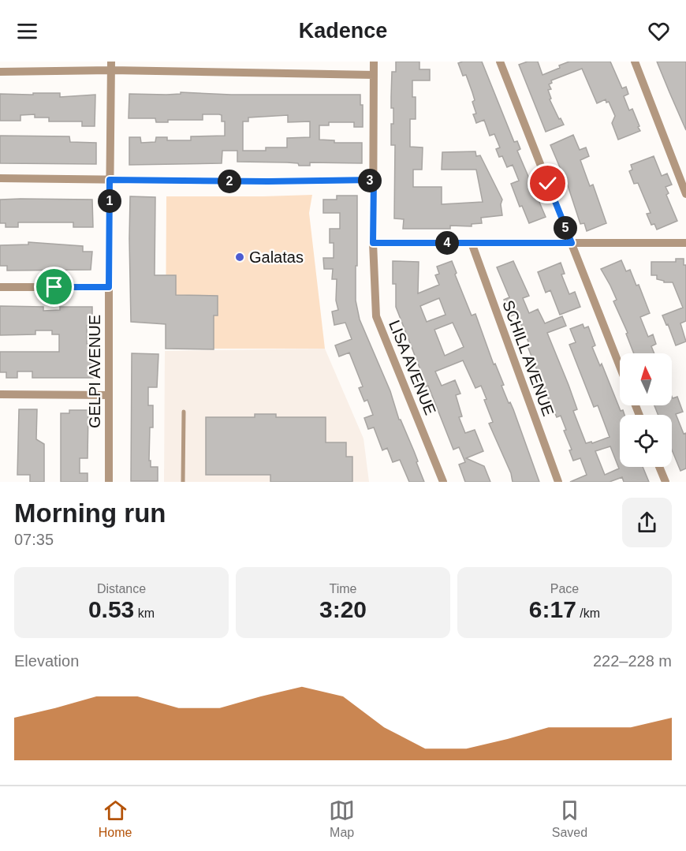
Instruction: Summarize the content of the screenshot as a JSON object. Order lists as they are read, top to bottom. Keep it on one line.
{"streets":{"street":["SCHILL AVENUE","LISA AVENUE","GELPI AVENUE"]},"places":["Galatas"],"north":"top","page":{"header":"Kadence","pins":["3","2","1","5","4"],"heading":["Morning run","07:35"],"stats":[["Distance","0.53 km"],["Time","3:20"],["Pace","6:17 /km"]],"chart":["Elevation","222–228 m"],"tabs":["Home","Map","Saved"]}}
